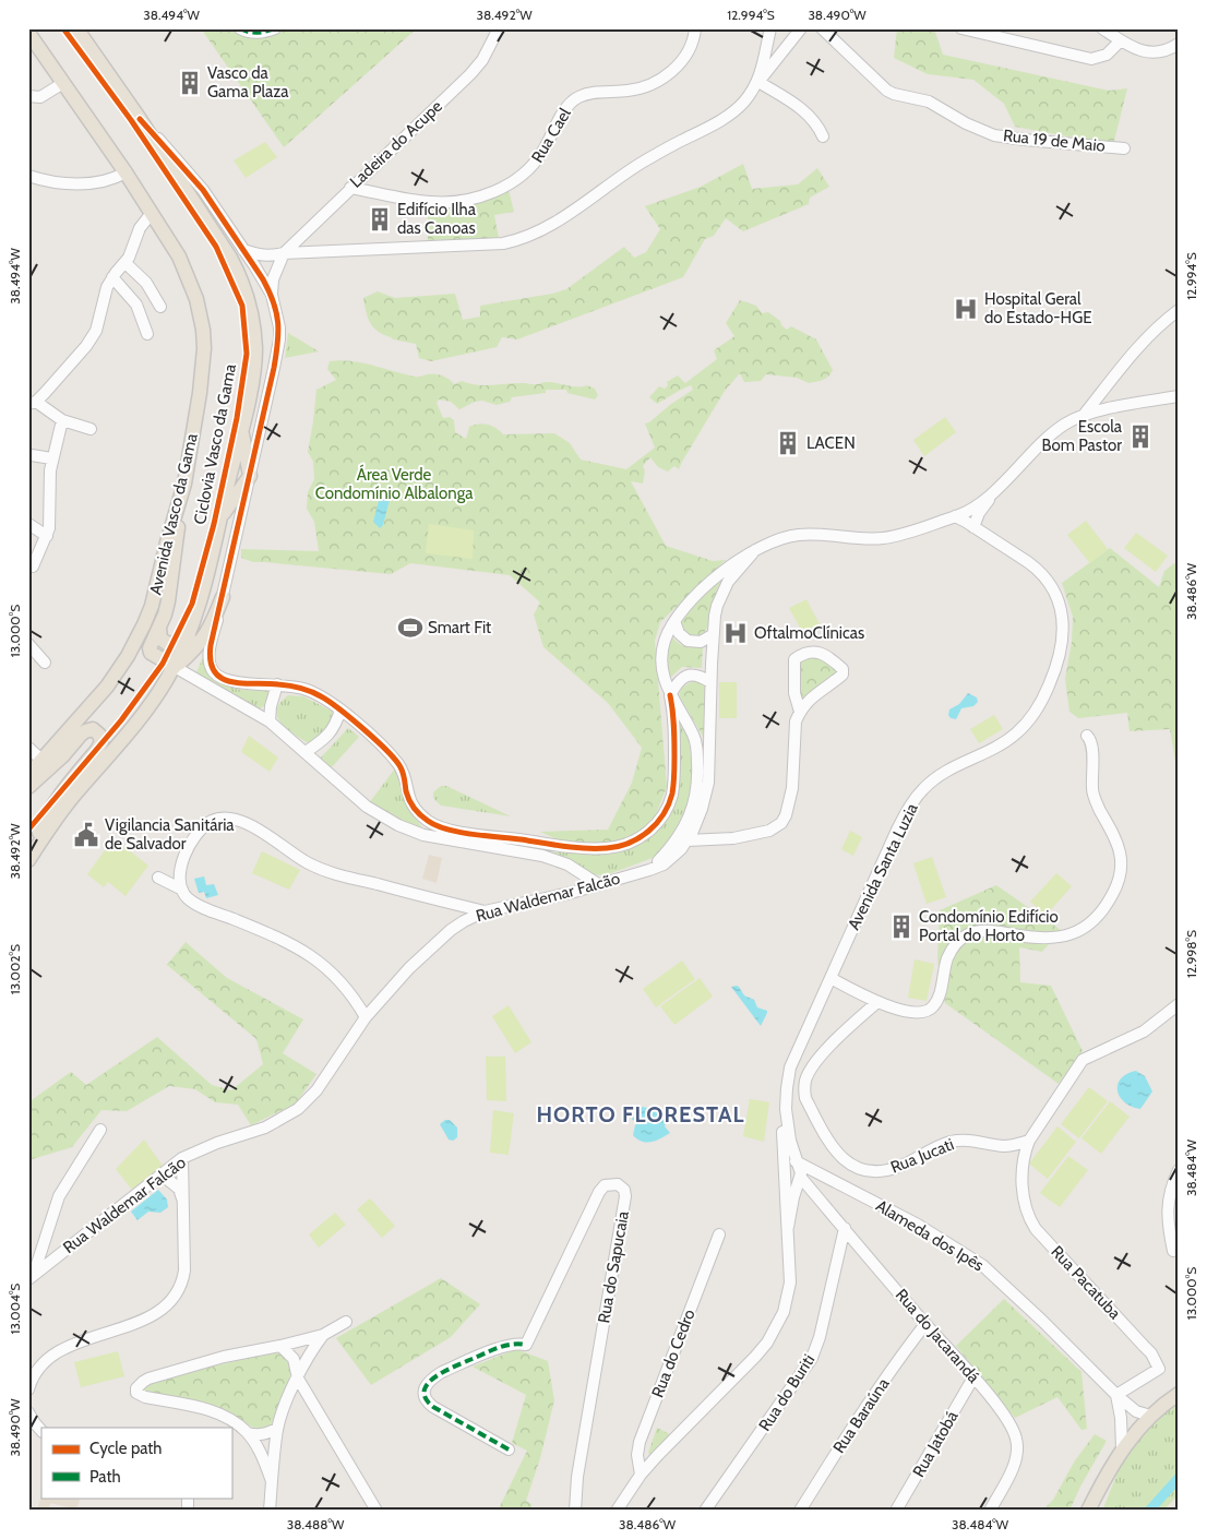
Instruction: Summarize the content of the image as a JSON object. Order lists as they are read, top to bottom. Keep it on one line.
{"streets":{"main road":["Avenida Vasco da Gama"],"street":["Rua Cael","Rua 19 de Maio","Ladeira do Acupe","Avenida Santa Luzia","Rua Waldemar Falcão","Rua Jucati","Alameda dos Ipês","Rua do Sapucaia","Rua Pacatuba","Rua do Jacarandá","Rua do Cedro","Rua do Buriti","Rua Baraúna","Rua Jatobá"],"cycle path":["Ciclovia Vasco da Gama"]},"crossings":[["Rua Cael","Ladeira do Acupe"],["Avenida Santa Luzia","Rua Waldemar Falcão"],["Avenida Santa Luzia","Alameda dos Ipês"],["Avenida Santa Luzia","Rua do Jacarandá"],["Avenida Santa Luzia","Rua do Cedro"],["Rua Jucati","Rua Pacatuba"],["Alameda dos Ipês","Rua Pacatuba"],["Alameda dos Ipês","Rua do Jacarandá"],["Rua do Jacarandá","Rua do Buriti"],["Rua do Jacarandá","Rua Baraúna"],["Rua do Jacarandá","Rua Jatobá"]],"districts":["HORTO FLORESTAL"],"parks":["Área Verde Condomínio Albalonga"],"places":{"building":["Vasco da Gama Plaza","Edifício Ilha das Canoas","Escola Bom Pastor","LACEN","Condomínio Edifício Portal do Horto"],"hospital":["Hospital Geral do Estado-HGE","OftalmoClínicas"],"sports":["Smart Fit"],"public building":["Vigilancia Sanitária de Salvador"]},"legend":["Cycle path","Path"],"coordinates":["38.494°W","38.492°W","12.994°S","38.490°W","38.486°W","13.000°S","12.998°S","13.002°S","38.484°W","13.004°S","38.488°W"]}
